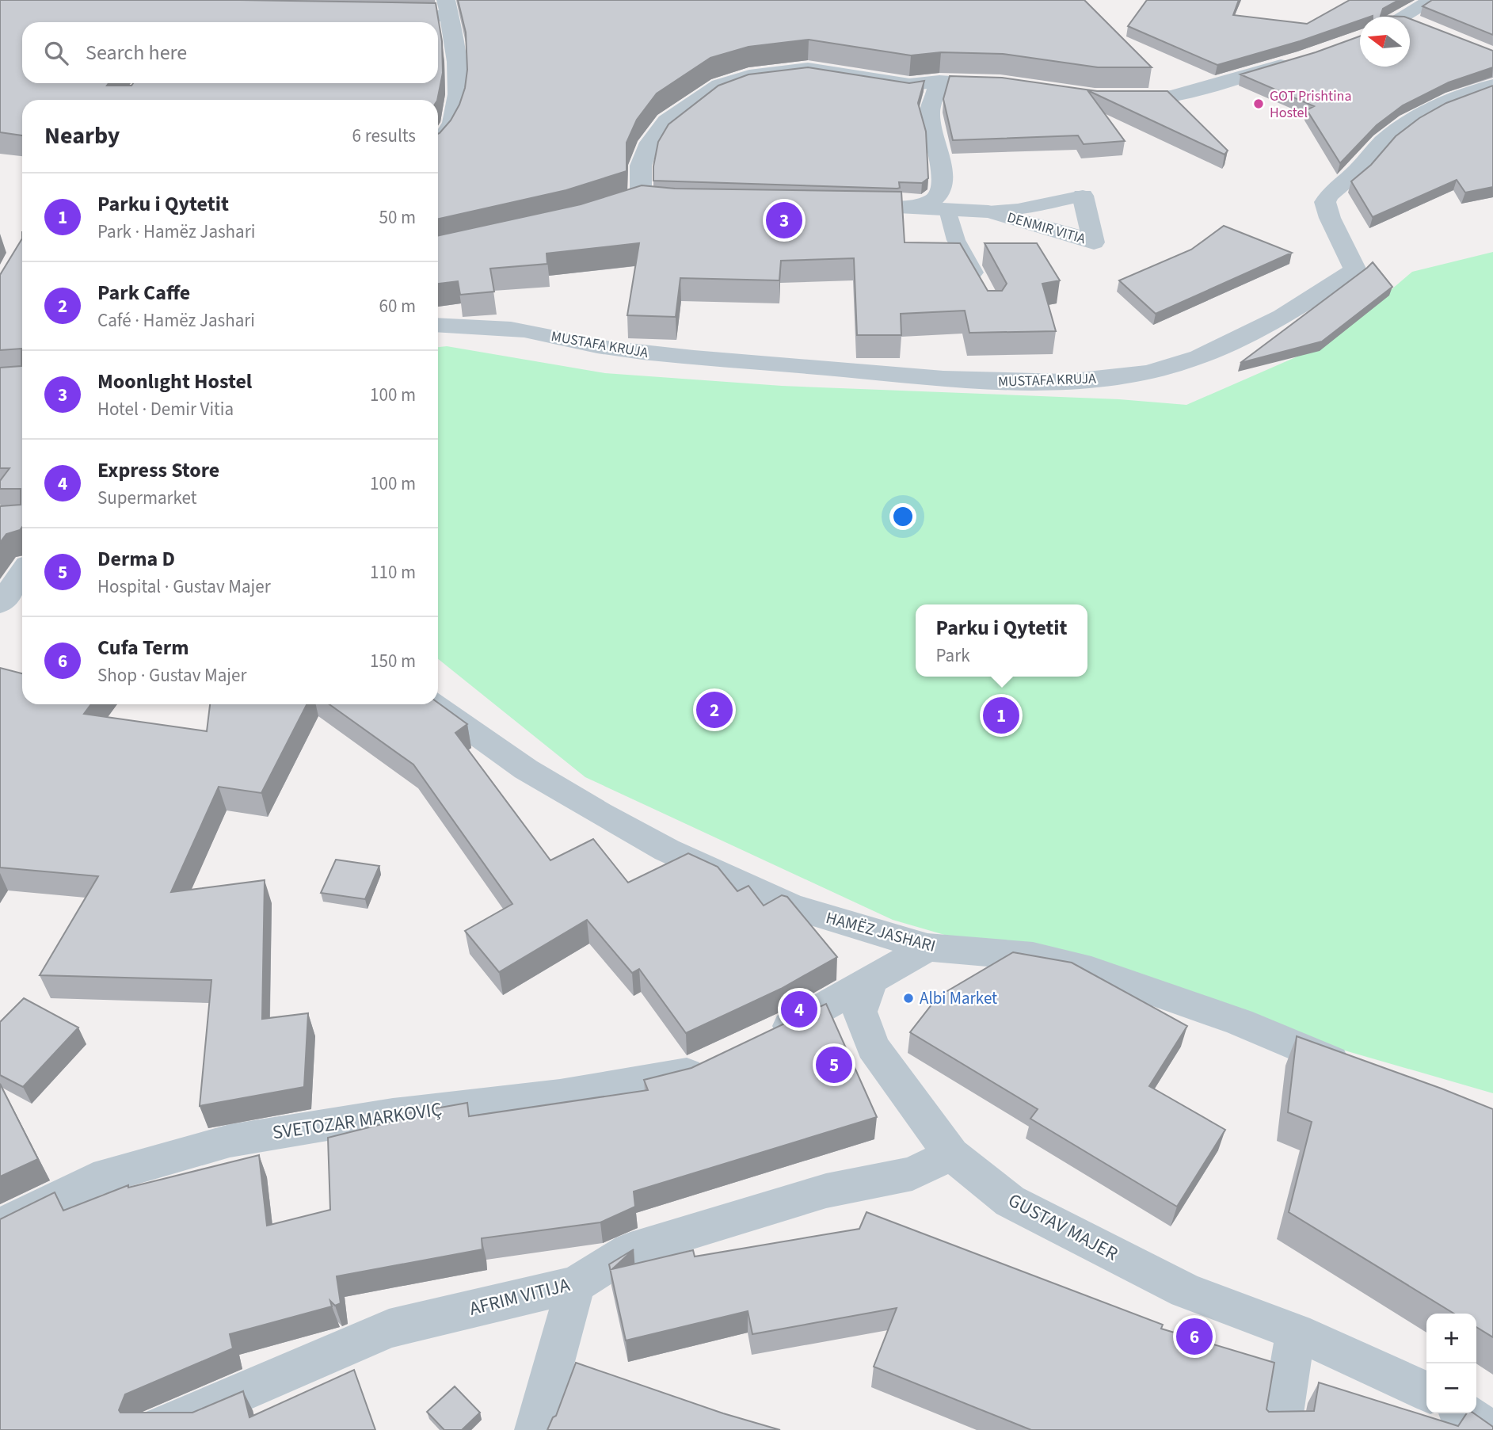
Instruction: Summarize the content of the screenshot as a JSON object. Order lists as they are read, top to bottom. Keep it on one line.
{"streets":{"street":["DENMIR VITIA","MUSTAFA KRUJA","HAMËZ JASHARI","SVETOZAR MARKOVIÇ","GUSTAV MAJER","AFRIM VITIJA"]},"crossings":[["GUSTAV MAJER","AFRIM VITIJA"]],"places":["GOT Prishtina Hostel","Albi Market"],"north":"left","page":{"search":"Search here","heading":["Nearby","6 results"],"list":[{"mark":"1","name":"Parku i Qytetit","note":"Park · Hamëz Jashari","value":"50 m"},{"mark":"2","name":"Park Caffe","note":"Café · Hamëz Jashari","value":"60 m"},{"mark":"3","name":"Moonlıght Hostel","note":"Hotel · Demir Vitia","value":"100 m"},{"mark":"4","name":"Express Store","note":"Supermarket","value":"100 m"},{"mark":"5","name":"Derma D","note":"Hospital · Gustav Majer","value":"110 m"},{"mark":"6","name":"Cufa Term","note":"Shop · Gustav Majer","value":"150 m"}],"pins":["3","2","1","4","5","6"],"popup":["Parku i Qytetit","Park"],"map_buttons":["+","−"]}}
